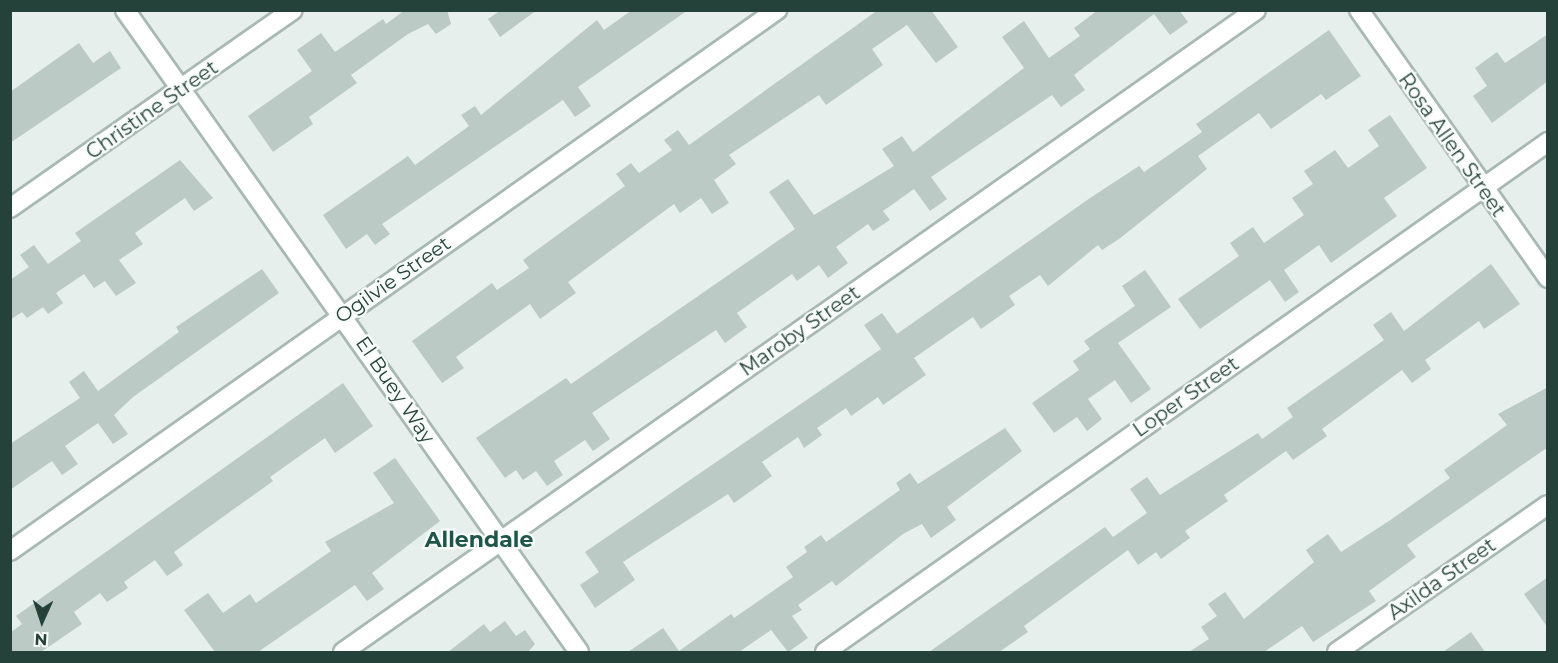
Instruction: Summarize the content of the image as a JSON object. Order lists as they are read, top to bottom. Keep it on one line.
{"streets":{"street":["Christine Street","Rosa Allen Street","Ogilvie Street","Maroby Street","El Buey Way","Loper Street","Axilda Street"]},"crossings":[["Christine Street","El Buey Way"],["Rosa Allen Street","Loper Street"],["Ogilvie Street","El Buey Way"],["Maroby Street","El Buey Way"]],"districts":["Allendale"],"north":"bottom"}
